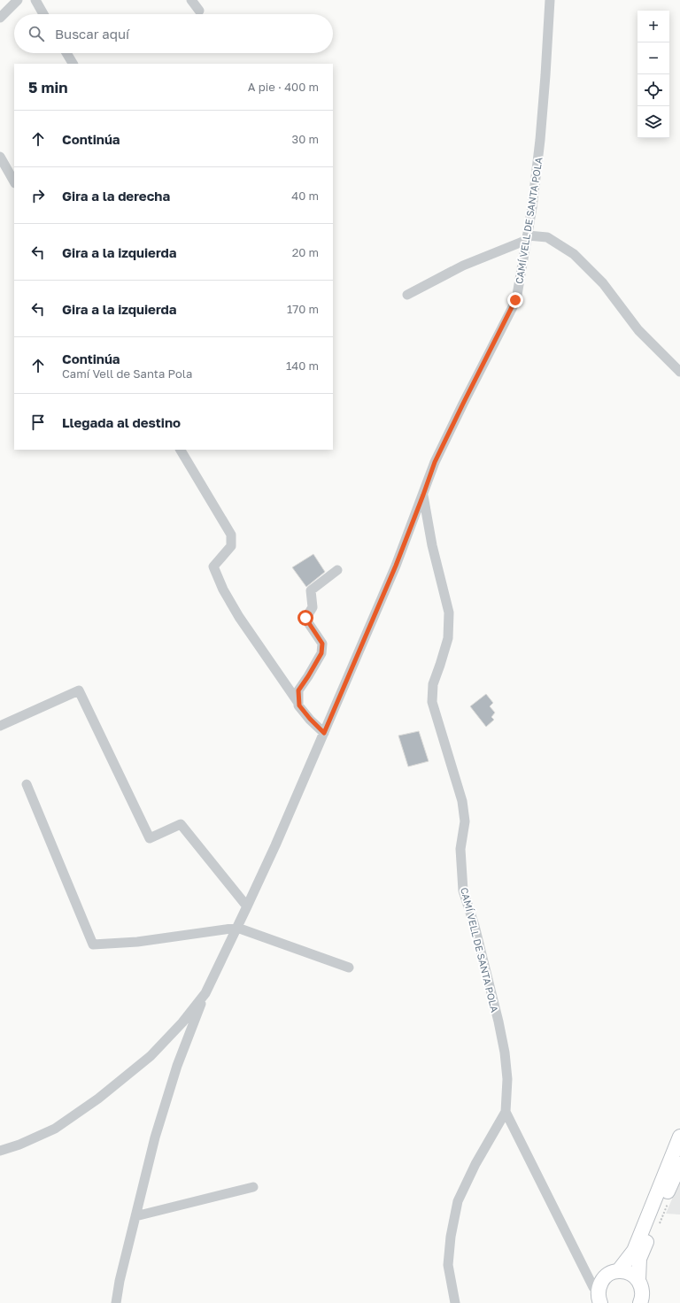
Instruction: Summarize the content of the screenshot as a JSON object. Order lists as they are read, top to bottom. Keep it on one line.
{"streets":{"street":["CAMÍ VELL DE SANTA POLA"]},"page":{"map_buttons":["+","−"],"search":"Buscar aquí","heading":["5 min","A pie · 400 m"],"list":[["Continúa","30 m"],["Gira a la derecha","40 m"],["Gira a la izquierda","20 m"],["Gira a la izquierda","170 m"],["Continúa","Camí Vell de Santa Pola","140 m"],"Llegada al destino"]}}
